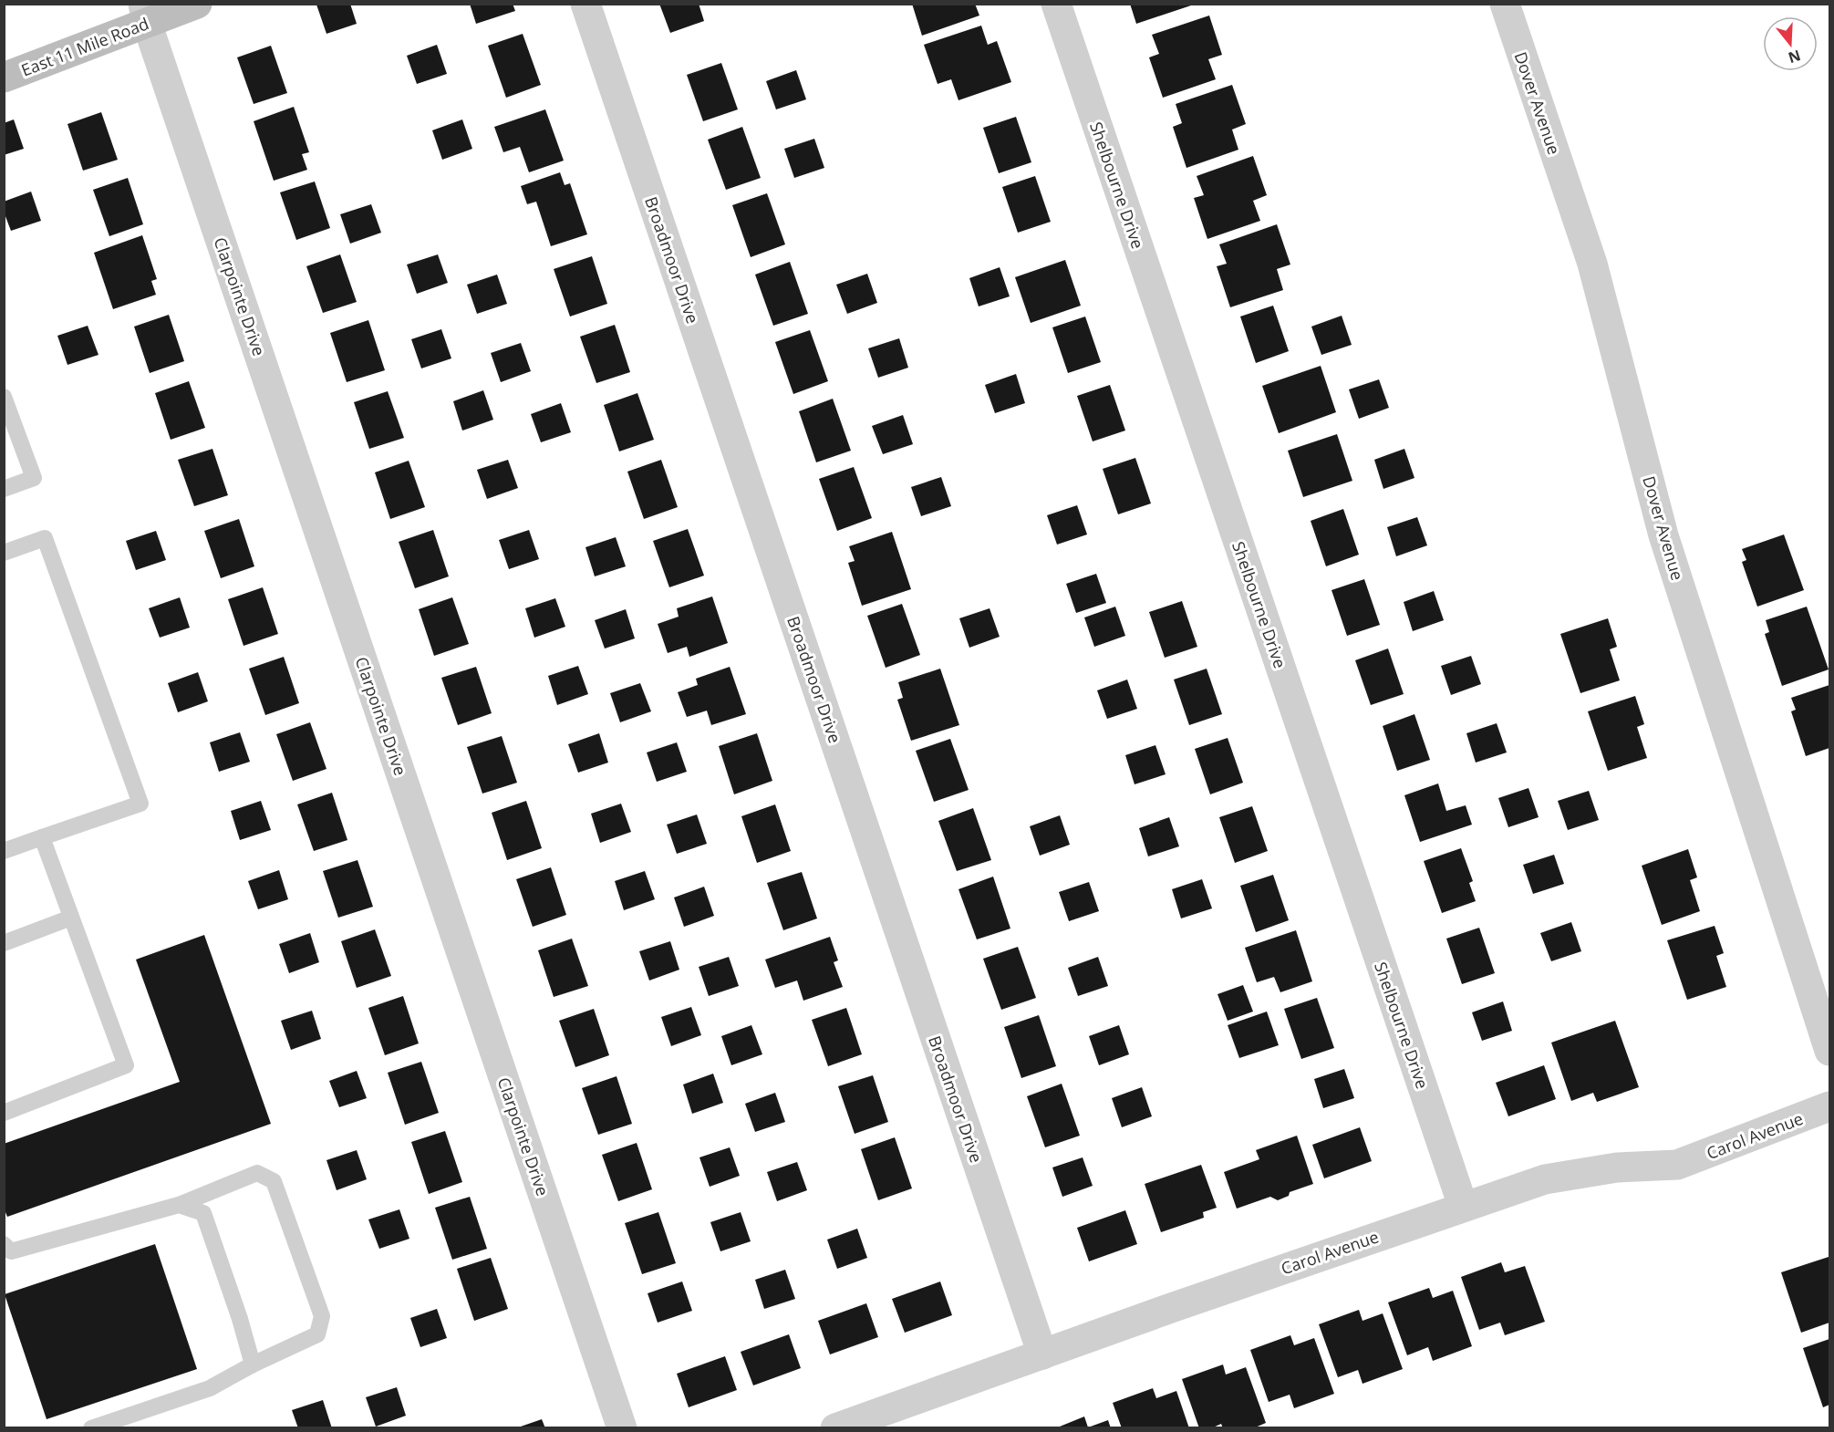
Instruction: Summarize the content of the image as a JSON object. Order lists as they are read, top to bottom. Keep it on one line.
{"streets":{"main road":["East 11 Mile Road"],"street":["Dover Avenue","Shelbourne Drive","Broadmoor Drive","Clarpointe Drive","Carol Avenue"]},"crossings":[["East 11 Mile Road","Clarpointe Drive"],["Shelbourne Drive","Carol Avenue"],["Broadmoor Drive","Carol Avenue"]],"north":"bottom"}
